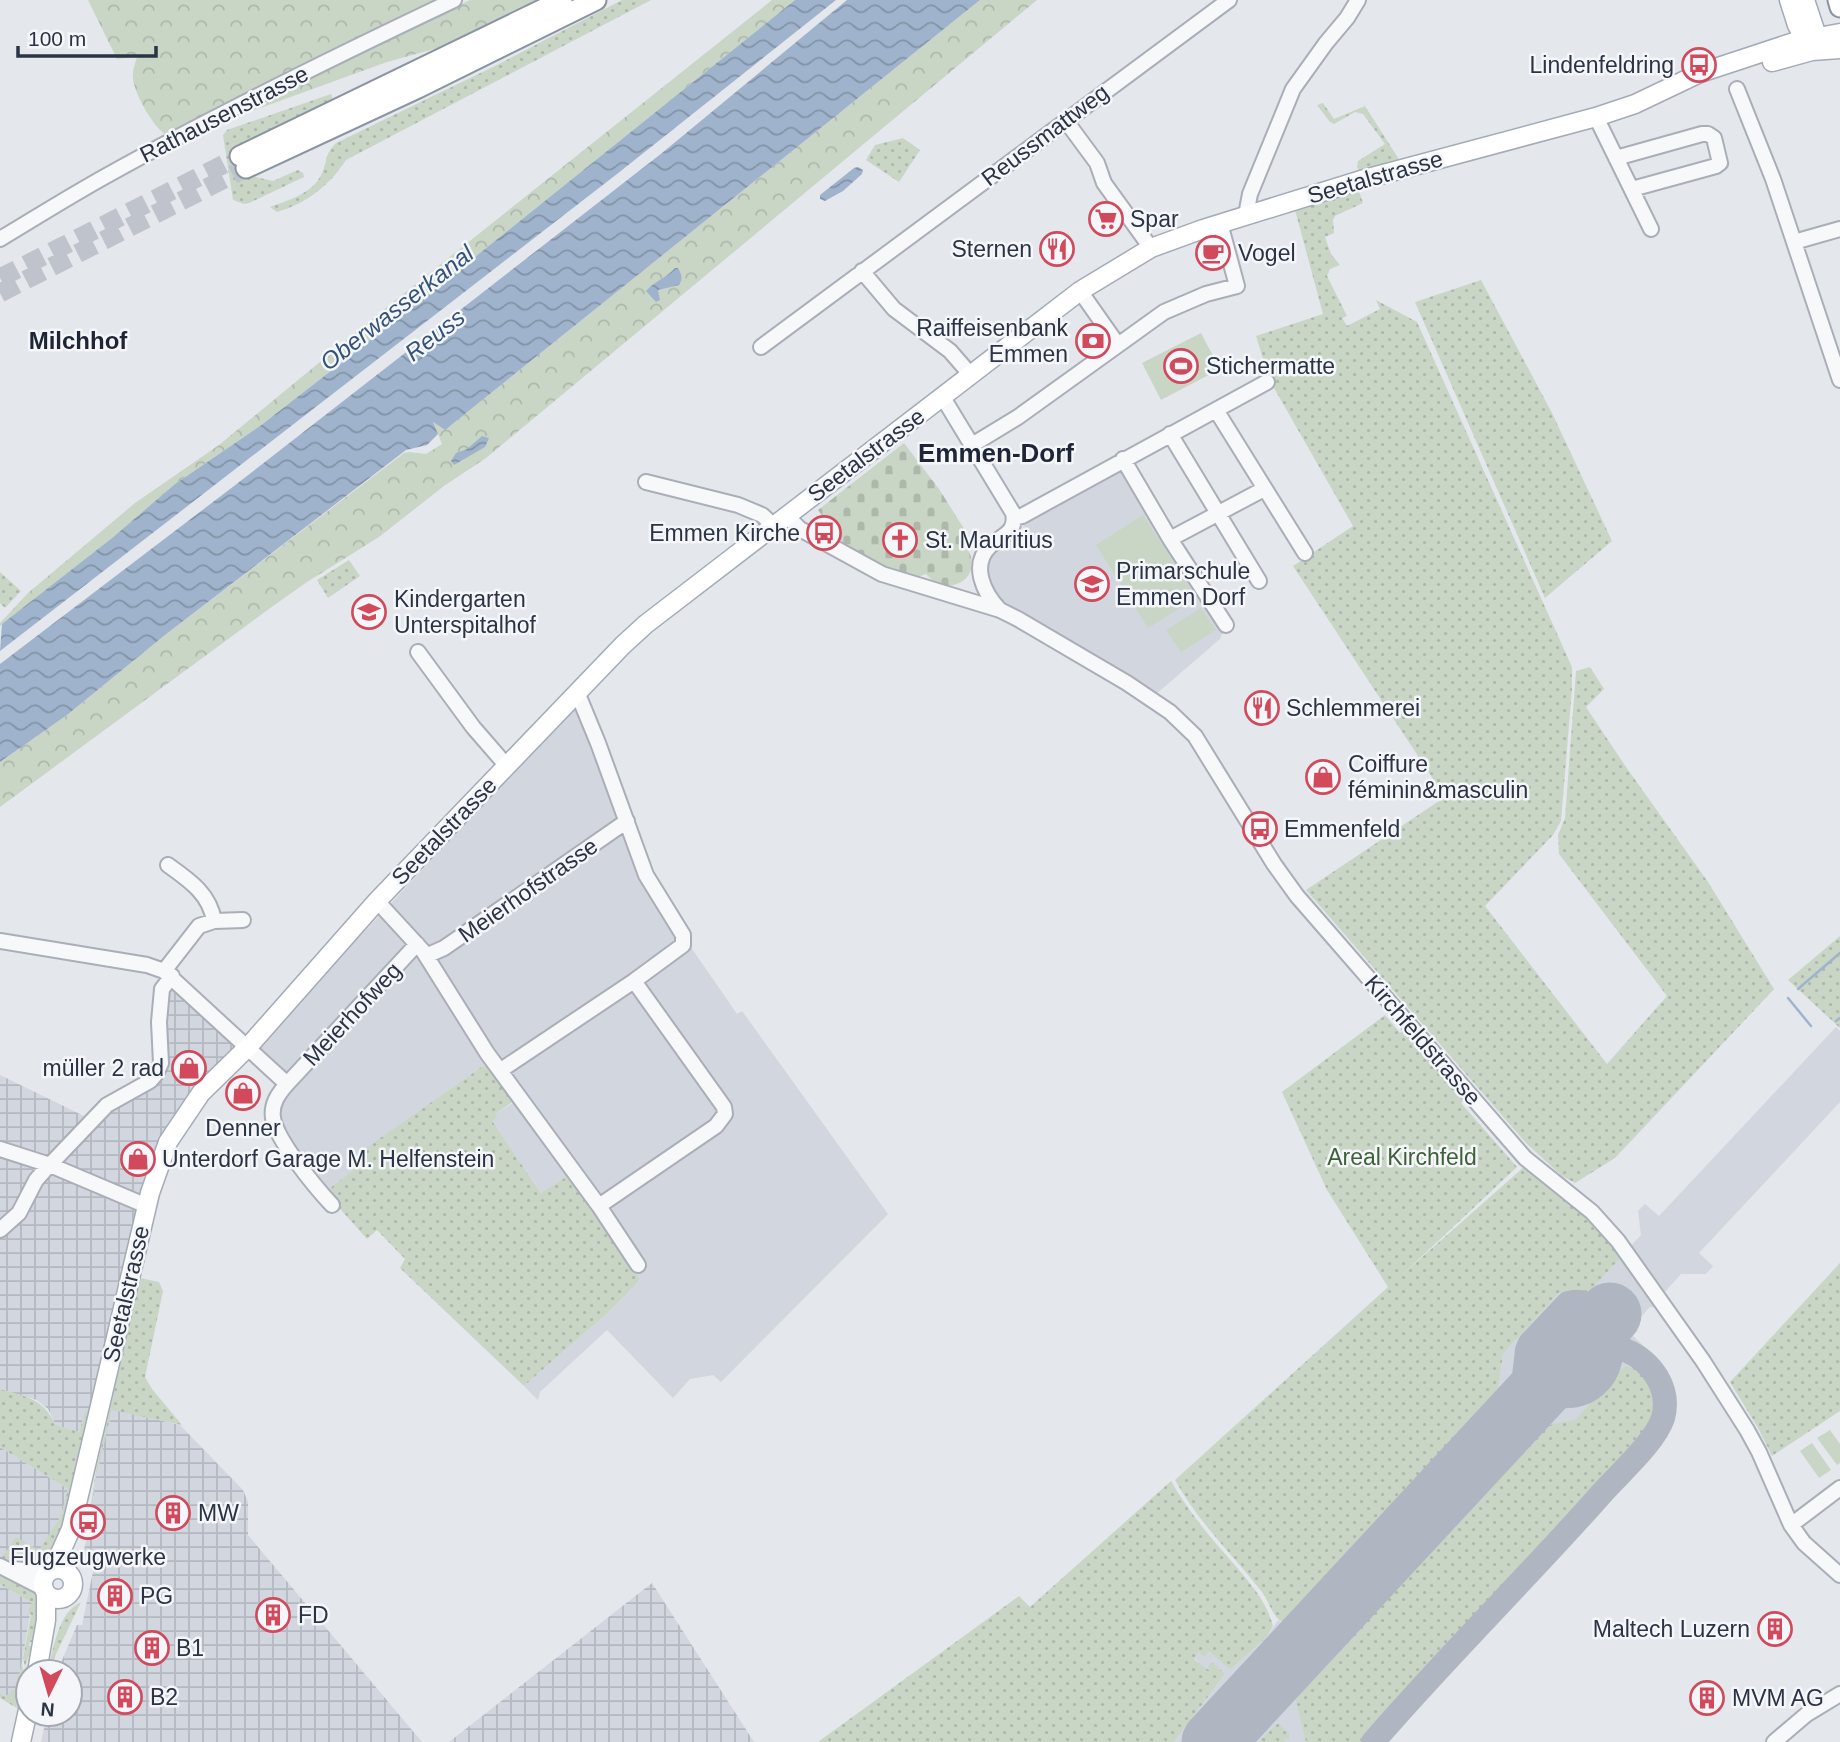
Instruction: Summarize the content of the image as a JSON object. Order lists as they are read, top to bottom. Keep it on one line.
{"streets":{"main road":["Seetalstrasse"],"street":["Rathausenstrasse","Reussmattweg","Meierhofstrasse","Meierhofweg","Kirchfeldstrasse"]},"crossings":[["Seetalstrasse","Meierhofstrasse"],["Seetalstrasse","Kirchfeldstrasse"],["Meierhofstrasse","Meierhofweg"]],"districts":["Milchhof","Emmen-Dorf"],"water":["Oberwasserkanal","Reuss"],"parks":["Areal Kirchfeld"],"places":{"bus stop":["Lindenfeldring","Emmen Kirche","Emmenfeld","Flugzeugwerke"],"supermarket":["Spar"],"restaurant":["Sternen","Schlemmerei"],"cafe":["Vogel"],"bank":["Raiffeisenbank Emmen"],"sports":["Stichermatte"],"church":["St. Mauritius"],"school or university":["Primarschule Emmen Dorf","Kindergarten Unterspitalhof"],"shop":["Coiffure féminin&masculin","müller 2 rad","Denner","Unterdorf Garage M. Helfenstein"],"building":["MW","PG","FD","Maltech Luzern","B1","B2","MVM AG"]},"scale_bar":"100 m","north":"bottom"}
